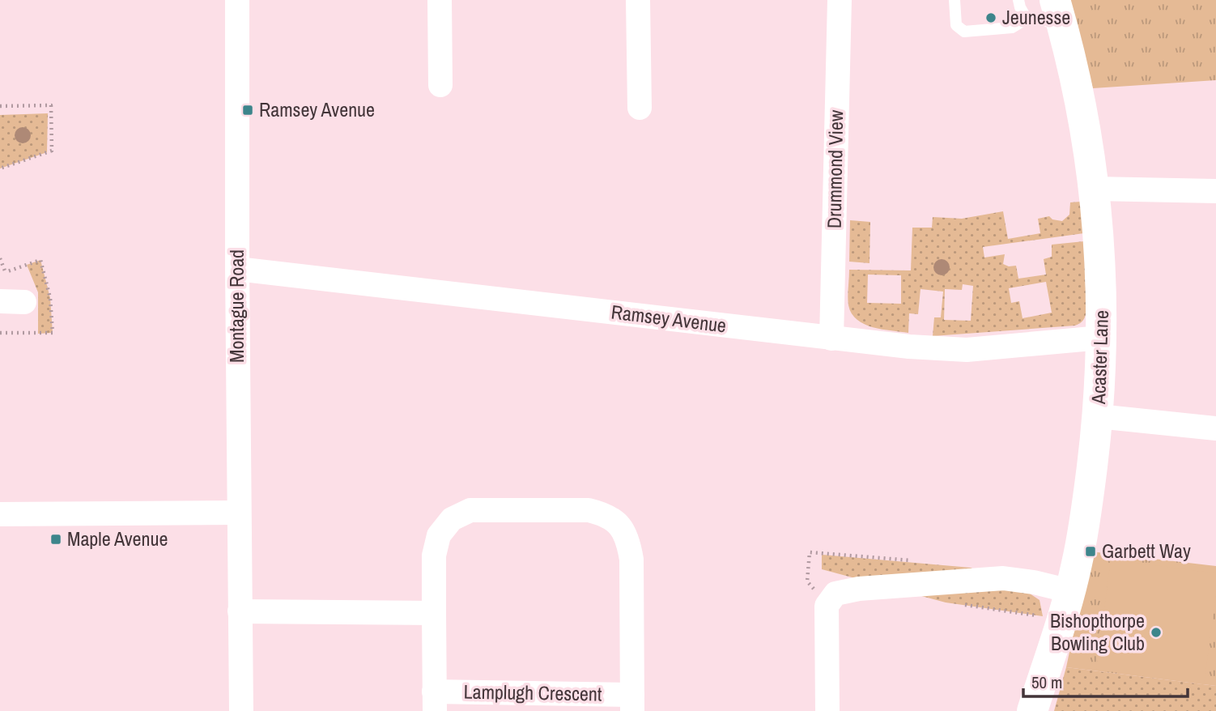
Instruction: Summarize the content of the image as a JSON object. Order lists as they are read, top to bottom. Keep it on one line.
{"streets":{"street":["Drummond View","Montague Road","Ramsey Avenue","Acaster Lane","Lamplugh Crescent"]},"crossings":[["Drummond View","Ramsey Avenue"],["Montague Road","Ramsey Avenue"],["Ramsey Avenue","Acaster Lane"]],"places":{"other":["Jeunesse","Bishopthorpe Bowling Club"],"transit":["Ramsey Avenue","Maple Avenue","Garbett Way"]},"scale_bar":"50 m"}
